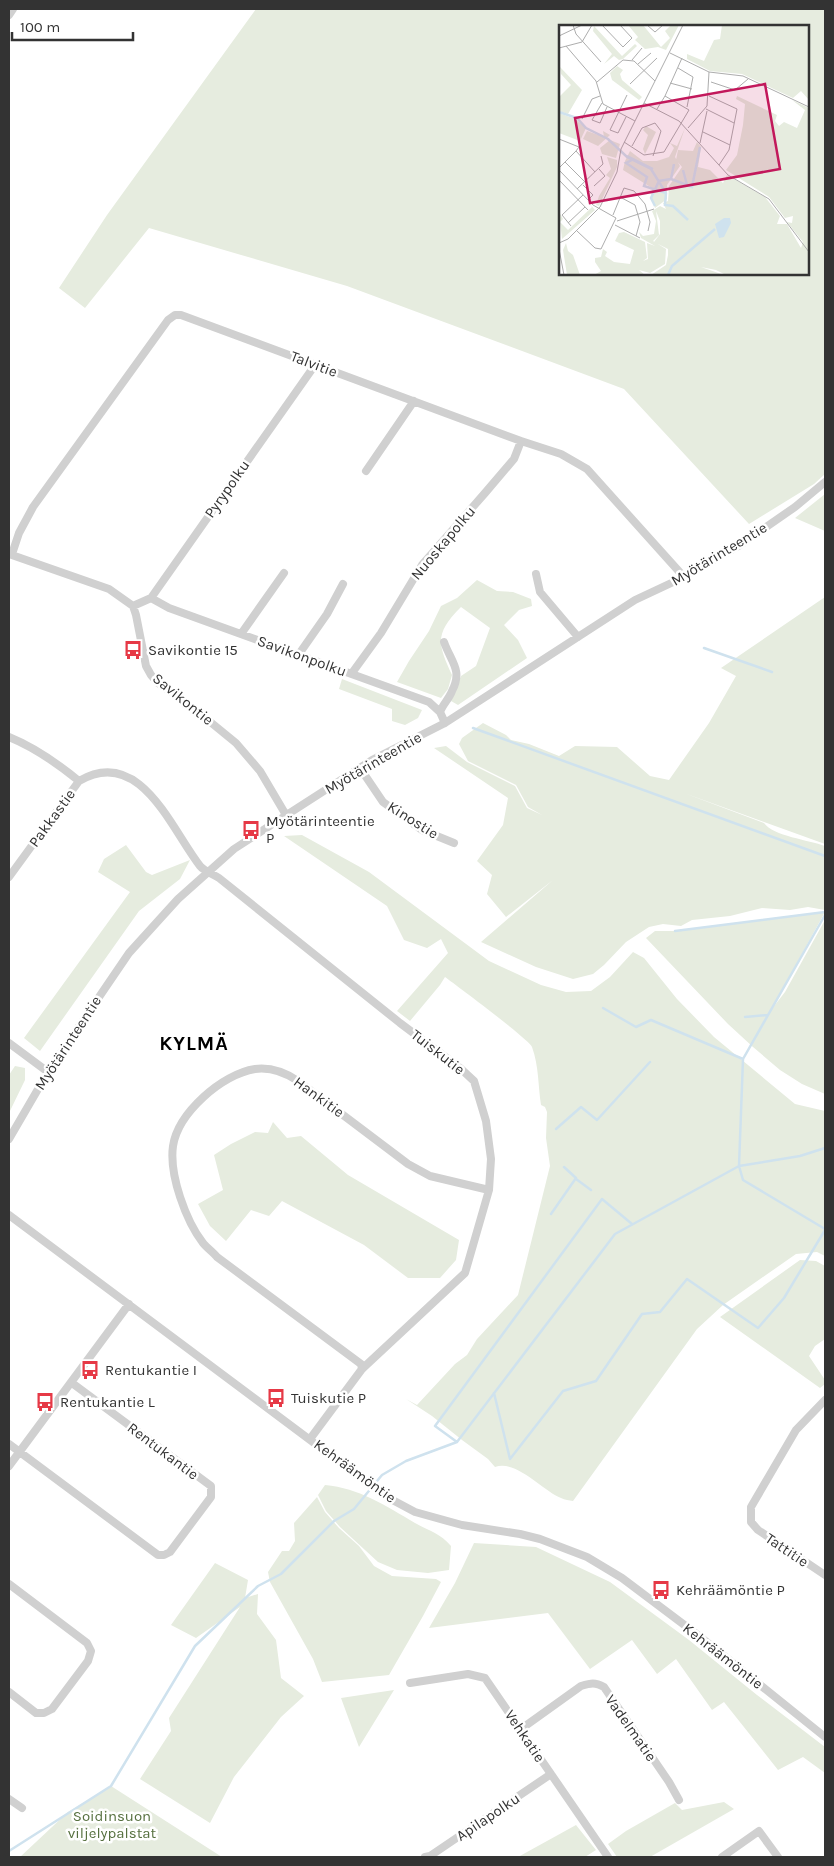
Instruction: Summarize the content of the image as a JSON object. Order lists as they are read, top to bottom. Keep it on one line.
{"streets":{"street":["Talvitie","Pyrypolku","Nuoskapolku","Myötärinteentie","Savikonpolku","Savikontie","Pakkastie","Kinostie","Tuiskutie","Hankitie","Rentukantie","Kehräämöntie","Tattitie","Vadelmatie","Vehkatie","Apilapolku"]},"crossings":[["Talvitie","Pyrypolku"],["Talvitie","Nuoskapolku"],["Talvitie","Myötärinteentie"],["Pyrypolku","Savikonpolku"],["Nuoskapolku","Savikonpolku"],["Myötärinteentie","Savikontie"],["Myötärinteentie","Pakkastie"],["Myötärinteentie","Kinostie"],["Myötärinteentie","Tuiskutie"],["Pakkastie","Tuiskutie"],["Tuiskutie","Hankitie"],["Tuiskutie","Kehräämöntie"],["Vadelmatie","Vehkatie"],["Vehkatie","Apilapolku"]],"districts":["KYLMÄ"],"parks":["Soidinsuon viljelypalstat"],"places":{"bus stop":["Savikontie 15","Myötärinteentie P","Rentukantie I","Tuiskutie P","Rentukantie L","Kehräämöntie P"]},"scale_bar":"100 m"}
